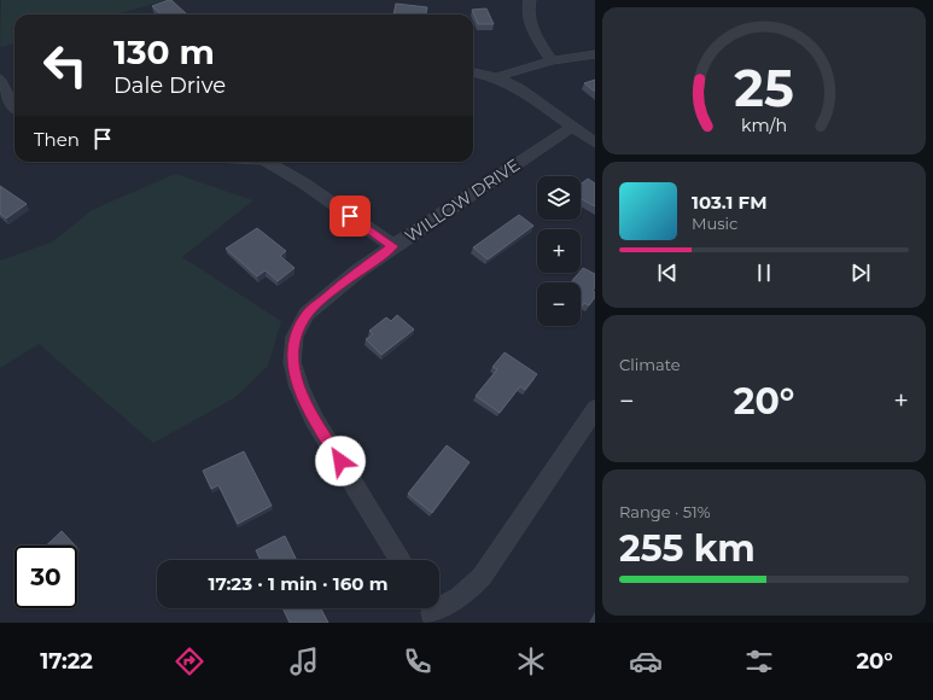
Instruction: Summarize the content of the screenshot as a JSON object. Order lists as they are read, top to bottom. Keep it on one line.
{"streets":{"street":["WILLOW DRIVE"]},"page":{"turn":["130 m","Dale Drive"],"then":"Then","map_buttons":["+","−"],"song":["103.1 FM","Music"],"tile":["Climate",["Range · 51%","255 km"]],"heat":["−","20°","+"],"limit":"30","trip":"17:23 · 1 min · 160 m","tabs":["17:22","20°"],"gauge":["25","km/h"]}}
